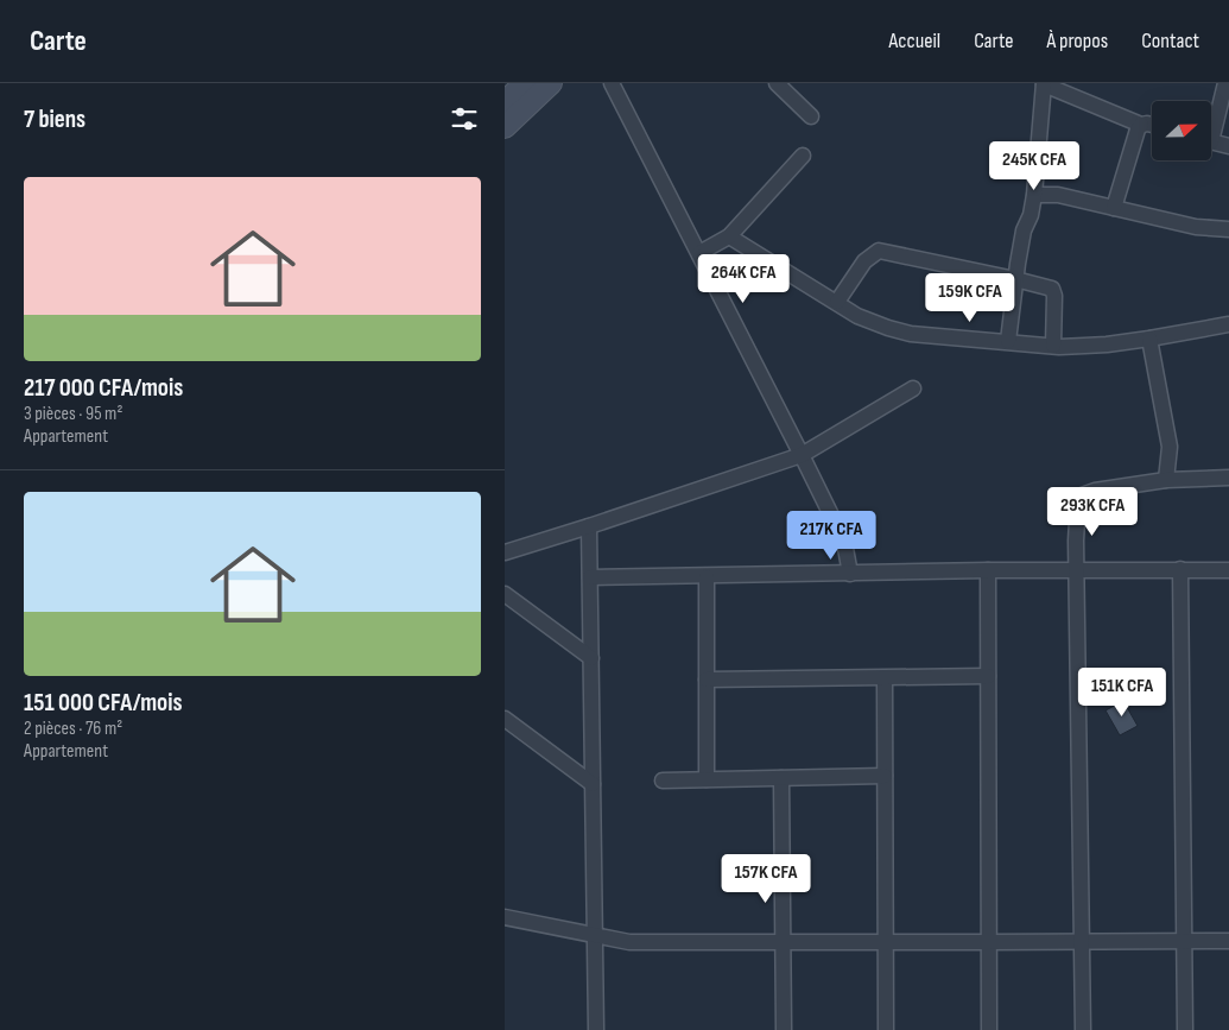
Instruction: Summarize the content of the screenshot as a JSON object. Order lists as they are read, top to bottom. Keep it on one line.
{"north":"right","page":{"header":"Carte","nav":["Accueil","Carte","À propos","Contact"],"heading":"7 biens","price":["245K CFA","264K CFA","159K CFA","293K CFA","217K CFA","151K CFA","157K CFA"],"list":[{"name":"217 000 CFA/mois","note":"3 pièces · 95 m² · Appartement"},{"name":"151 000 CFA/mois","note":"2 pièces · 76 m² · Appartement"}]}}
